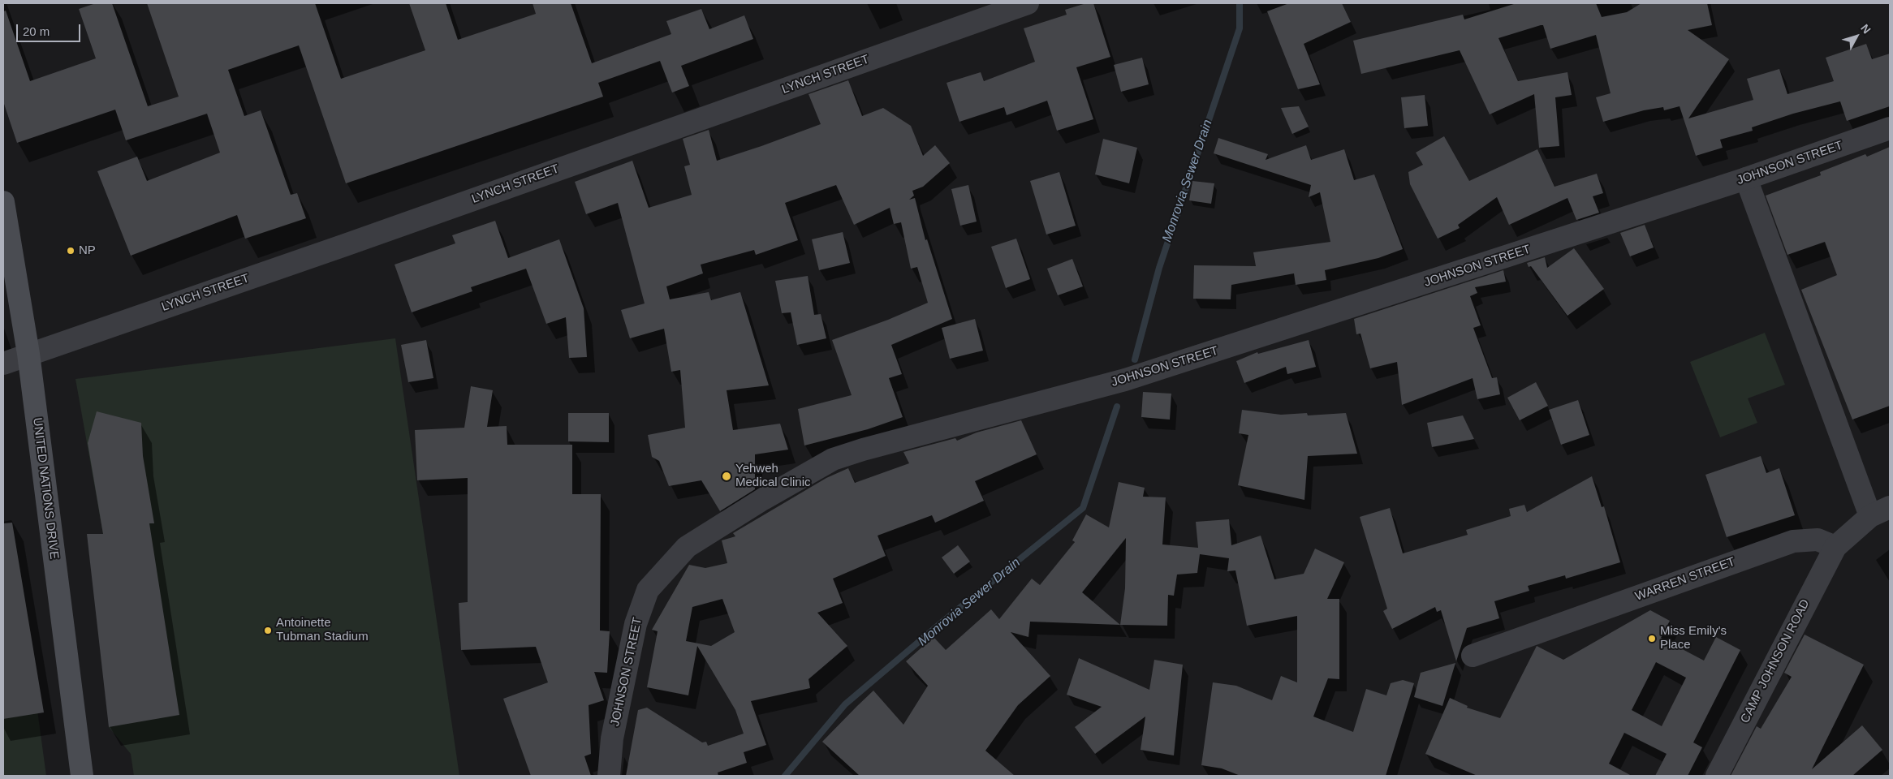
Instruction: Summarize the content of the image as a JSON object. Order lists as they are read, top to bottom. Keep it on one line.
{"streets":{"main road":["UNITED NATIONS DRIVE"],"street":["LYNCH STREET","JOHNSON STREET","WARREN STREET","CAMP JOHNSON ROAD"]},"crossings":[["LYNCH STREET","UNITED NATIONS DRIVE"],["WARREN STREET","CAMP JOHNSON ROAD"]],"water":["Monrovia Sewer Drain"],"places":["NP","Yehweh Medical Clinic","Antoinette Tubman Stadium","Miss Emily's Place"],"scale_bar":"20 m","north":"top right"}
